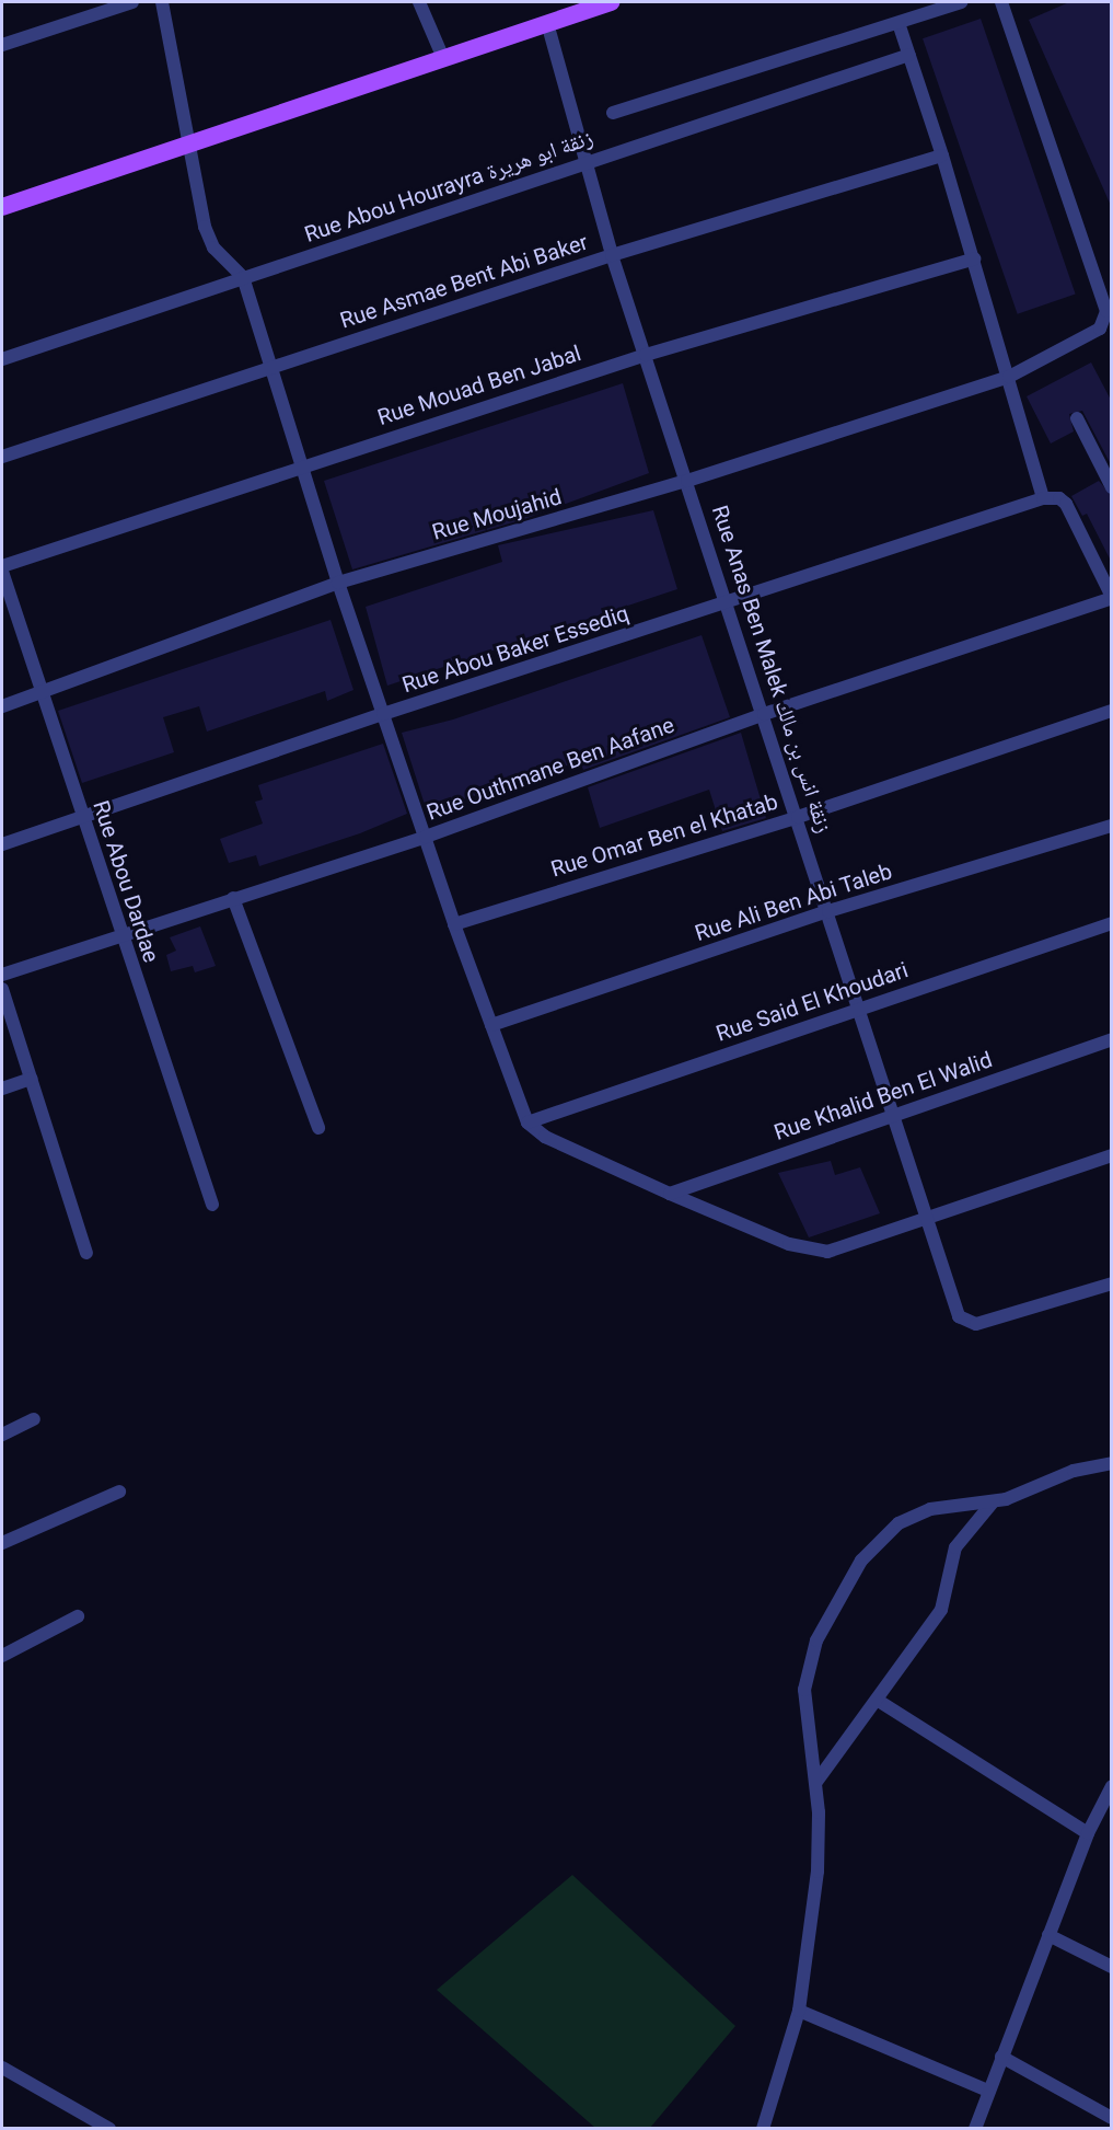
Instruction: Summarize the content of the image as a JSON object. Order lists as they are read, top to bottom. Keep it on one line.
{"streets":{"street":["Rue Abou Hourayra زنقة ابو هريرة","Rue Asmae Bent Abi Baker","Rue Mouad Ben Jabal","Rue Moujahid","Rue Abou Baker Essediq","Rue Anas Ben Malek زنقة انس بن مالك","Rue Outhmane Ben Aafane","Rue Omar Ben el Khatab","Rue Abou Dardae","Rue Ali Ben Abi Taleb","Rue Said El Khoudari","Rue Khalid Ben El Walid"]},"crossings":[["Rue Abou Hourayra زنقة ابو هريرة","Rue Anas Ben Malek زنقة انس بن مالك"],["Rue Asmae Bent Abi Baker","Rue Anas Ben Malek زنقة انس بن مالك"],["Rue Mouad Ben Jabal","Rue Anas Ben Malek زنقة انس بن مالك"],["Rue Moujahid","Rue Anas Ben Malek زنقة انس بن مالك"],["Rue Moujahid","Rue Abou Dardae"],["Rue Abou Baker Essediq","Rue Anas Ben Malek زنقة انس بن مالك"],["Rue Abou Baker Essediq","Rue Abou Dardae"],["Rue Anas Ben Malek زنقة انس بن مالك","Rue Outhmane Ben Aafane"],["Rue Anas Ben Malek زنقة انس بن مالك","Rue Omar Ben el Khatab"],["Rue Anas Ben Malek زنقة انس بن مالك","Rue Ali Ben Abi Taleb"],["Rue Anas Ben Malek زنقة انس بن مالك","Rue Said El Khoudari"],["Rue Anas Ben Malek زنقة انس بن مالك","Rue Khalid Ben El Walid"],["Rue Outhmane Ben Aafane","Rue Abou Dardae"]]}
